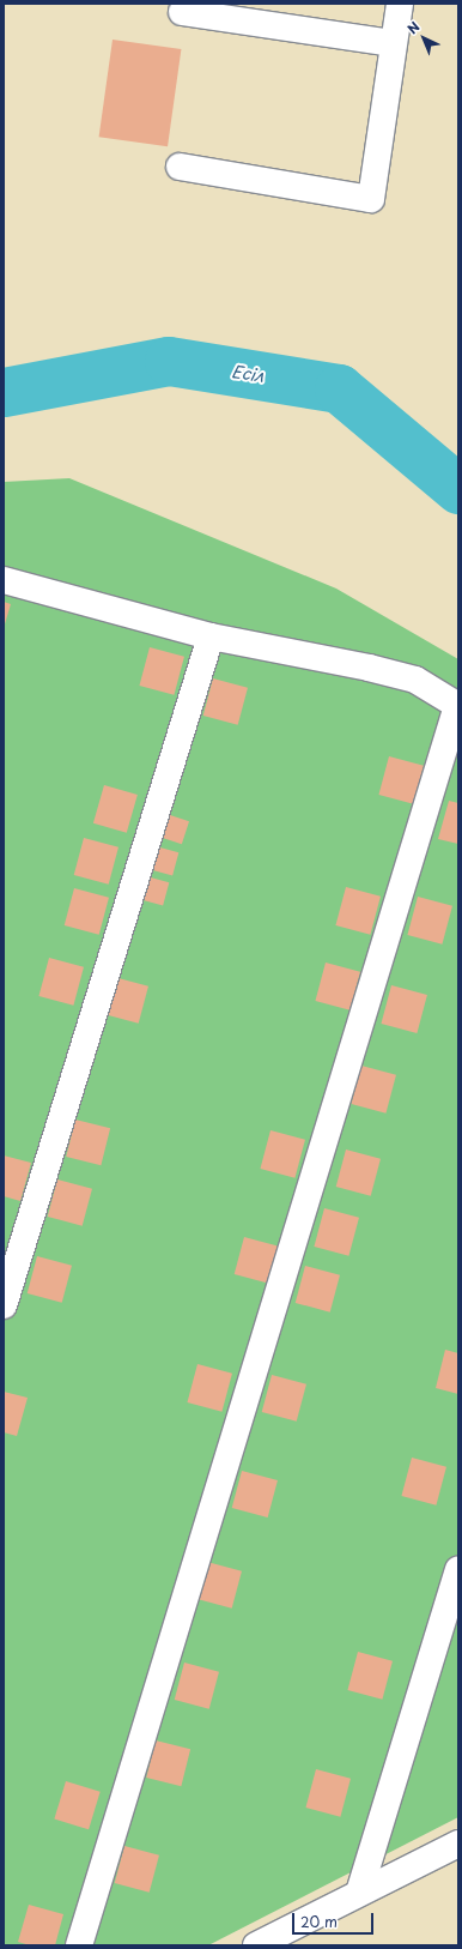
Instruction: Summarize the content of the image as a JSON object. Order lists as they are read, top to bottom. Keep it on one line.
{"water":["Есіл"],"scale_bar":"20 m","north":"top left"}
